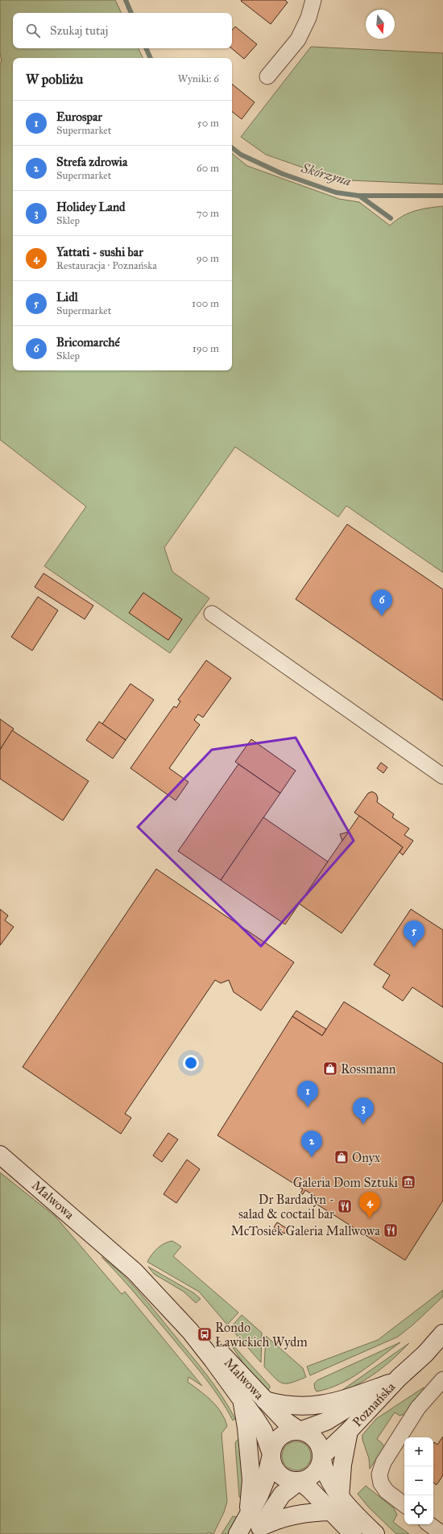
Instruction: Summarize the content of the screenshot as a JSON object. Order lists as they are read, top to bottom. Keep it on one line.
{"streets":{"street":["Malwowa","Poznańska"]},"water":["Skórzyna"],"places":{"shop":["Rossmann","Onyx"],"museum":["Galeria Dom Sztuki"],"restaurant":["Dr Bardadyn - salad & coctail bar","McTosiek Galeria Mallwowa"],"bus stop":["Rondo Ławickich Wydm"]},"north":"bottom","page":{"search":"Szukaj tutaj","heading":["W pobliżu","Wyniki: 6"],"list":[{"mark":"1","name":"Eurospar","note":"Supermarket","value":"50 m"},{"mark":"2","name":"Strefa zdrowia","note":"Supermarket","value":"60 m"},{"mark":"3","name":"Holidey Land","note":"Sklep","value":"70 m"},{"mark":"4","name":"Yattati - sushi bar","note":"Restauracja · Poznańska","value":"90 m"},{"mark":"5","name":"Lidl","note":"Supermarket","value":"100 m"},{"mark":"6","name":"Bricomarché","note":"Sklep","value":"190 m"}],"pins":["6","5","1","3","2","4"],"map_buttons":["+","−"]}}
